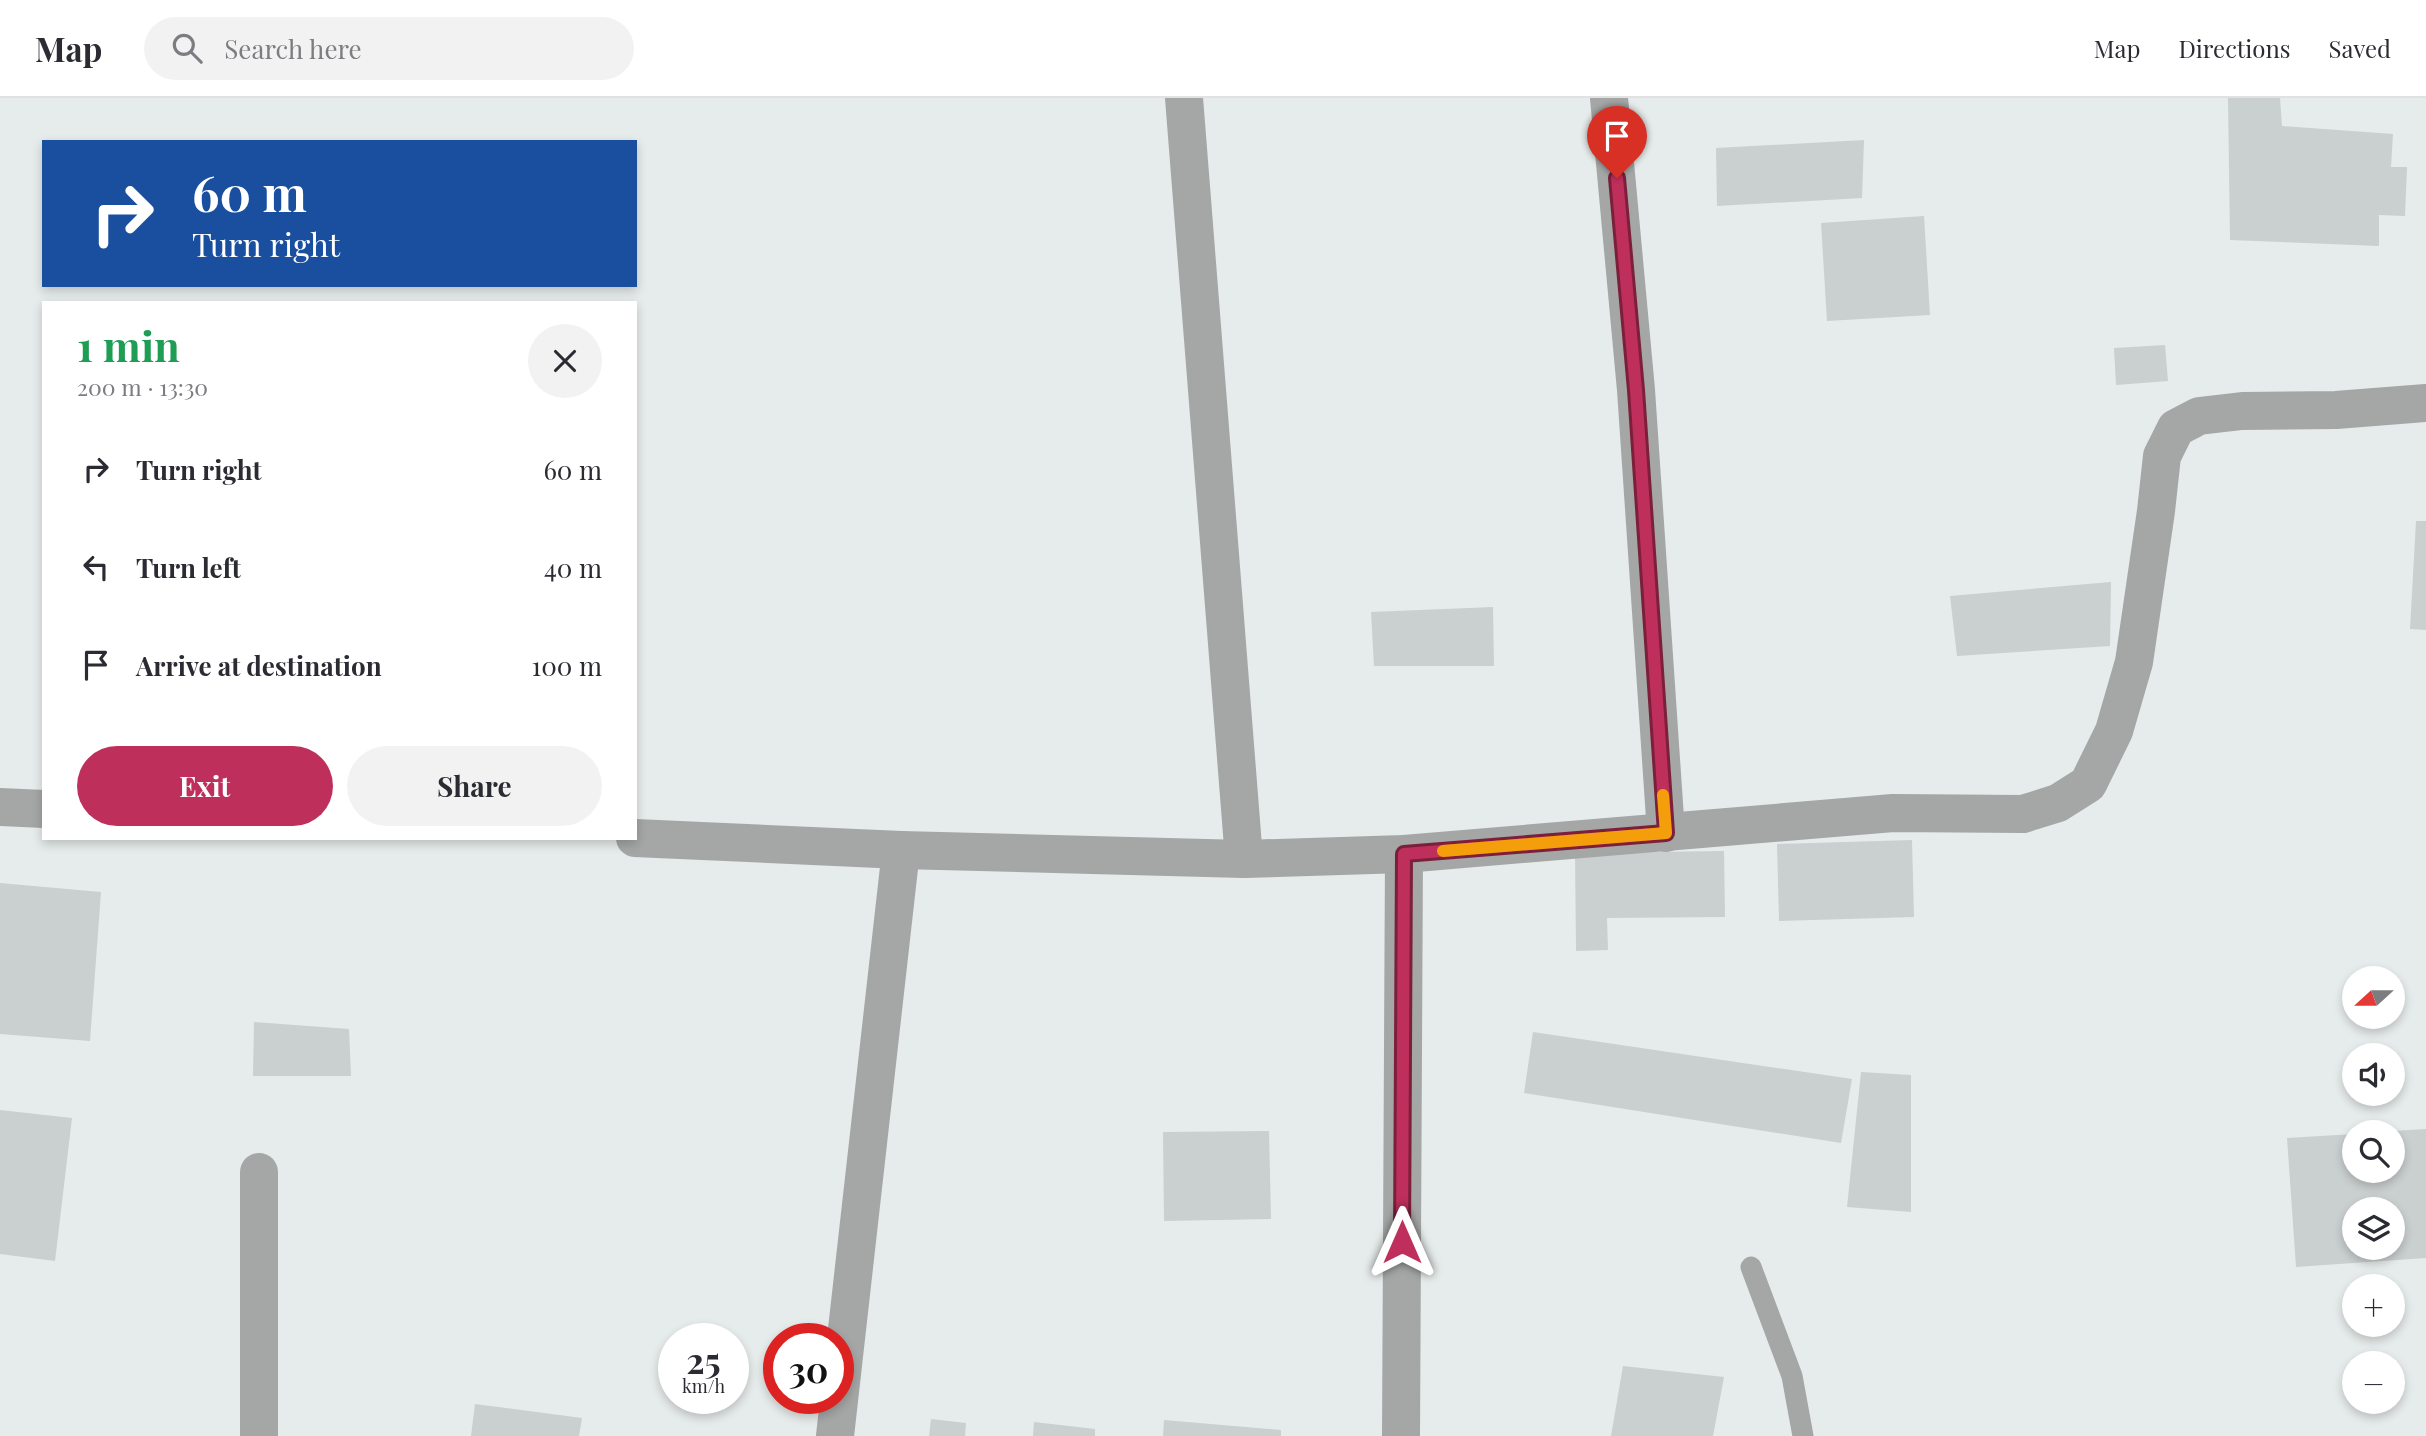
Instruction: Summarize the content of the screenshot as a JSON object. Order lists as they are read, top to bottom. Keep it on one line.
{"north":"left","page":{"header":"Map","search":"Search here","nav":["Map","Directions","Saved"],"turn":["60 m","Turn right"],"heading":["1 min","200 m · 13:30"],"list":[{"name":"Turn right","value":"60 m"},{"name":"Turn left","value":"40 m"},{"name":"Arrive at destination","value":"100 m"}],"buttons":["Exit","Share"],"map_buttons":["+","−"],"speed":"25 km/h","limit":"30"}}
